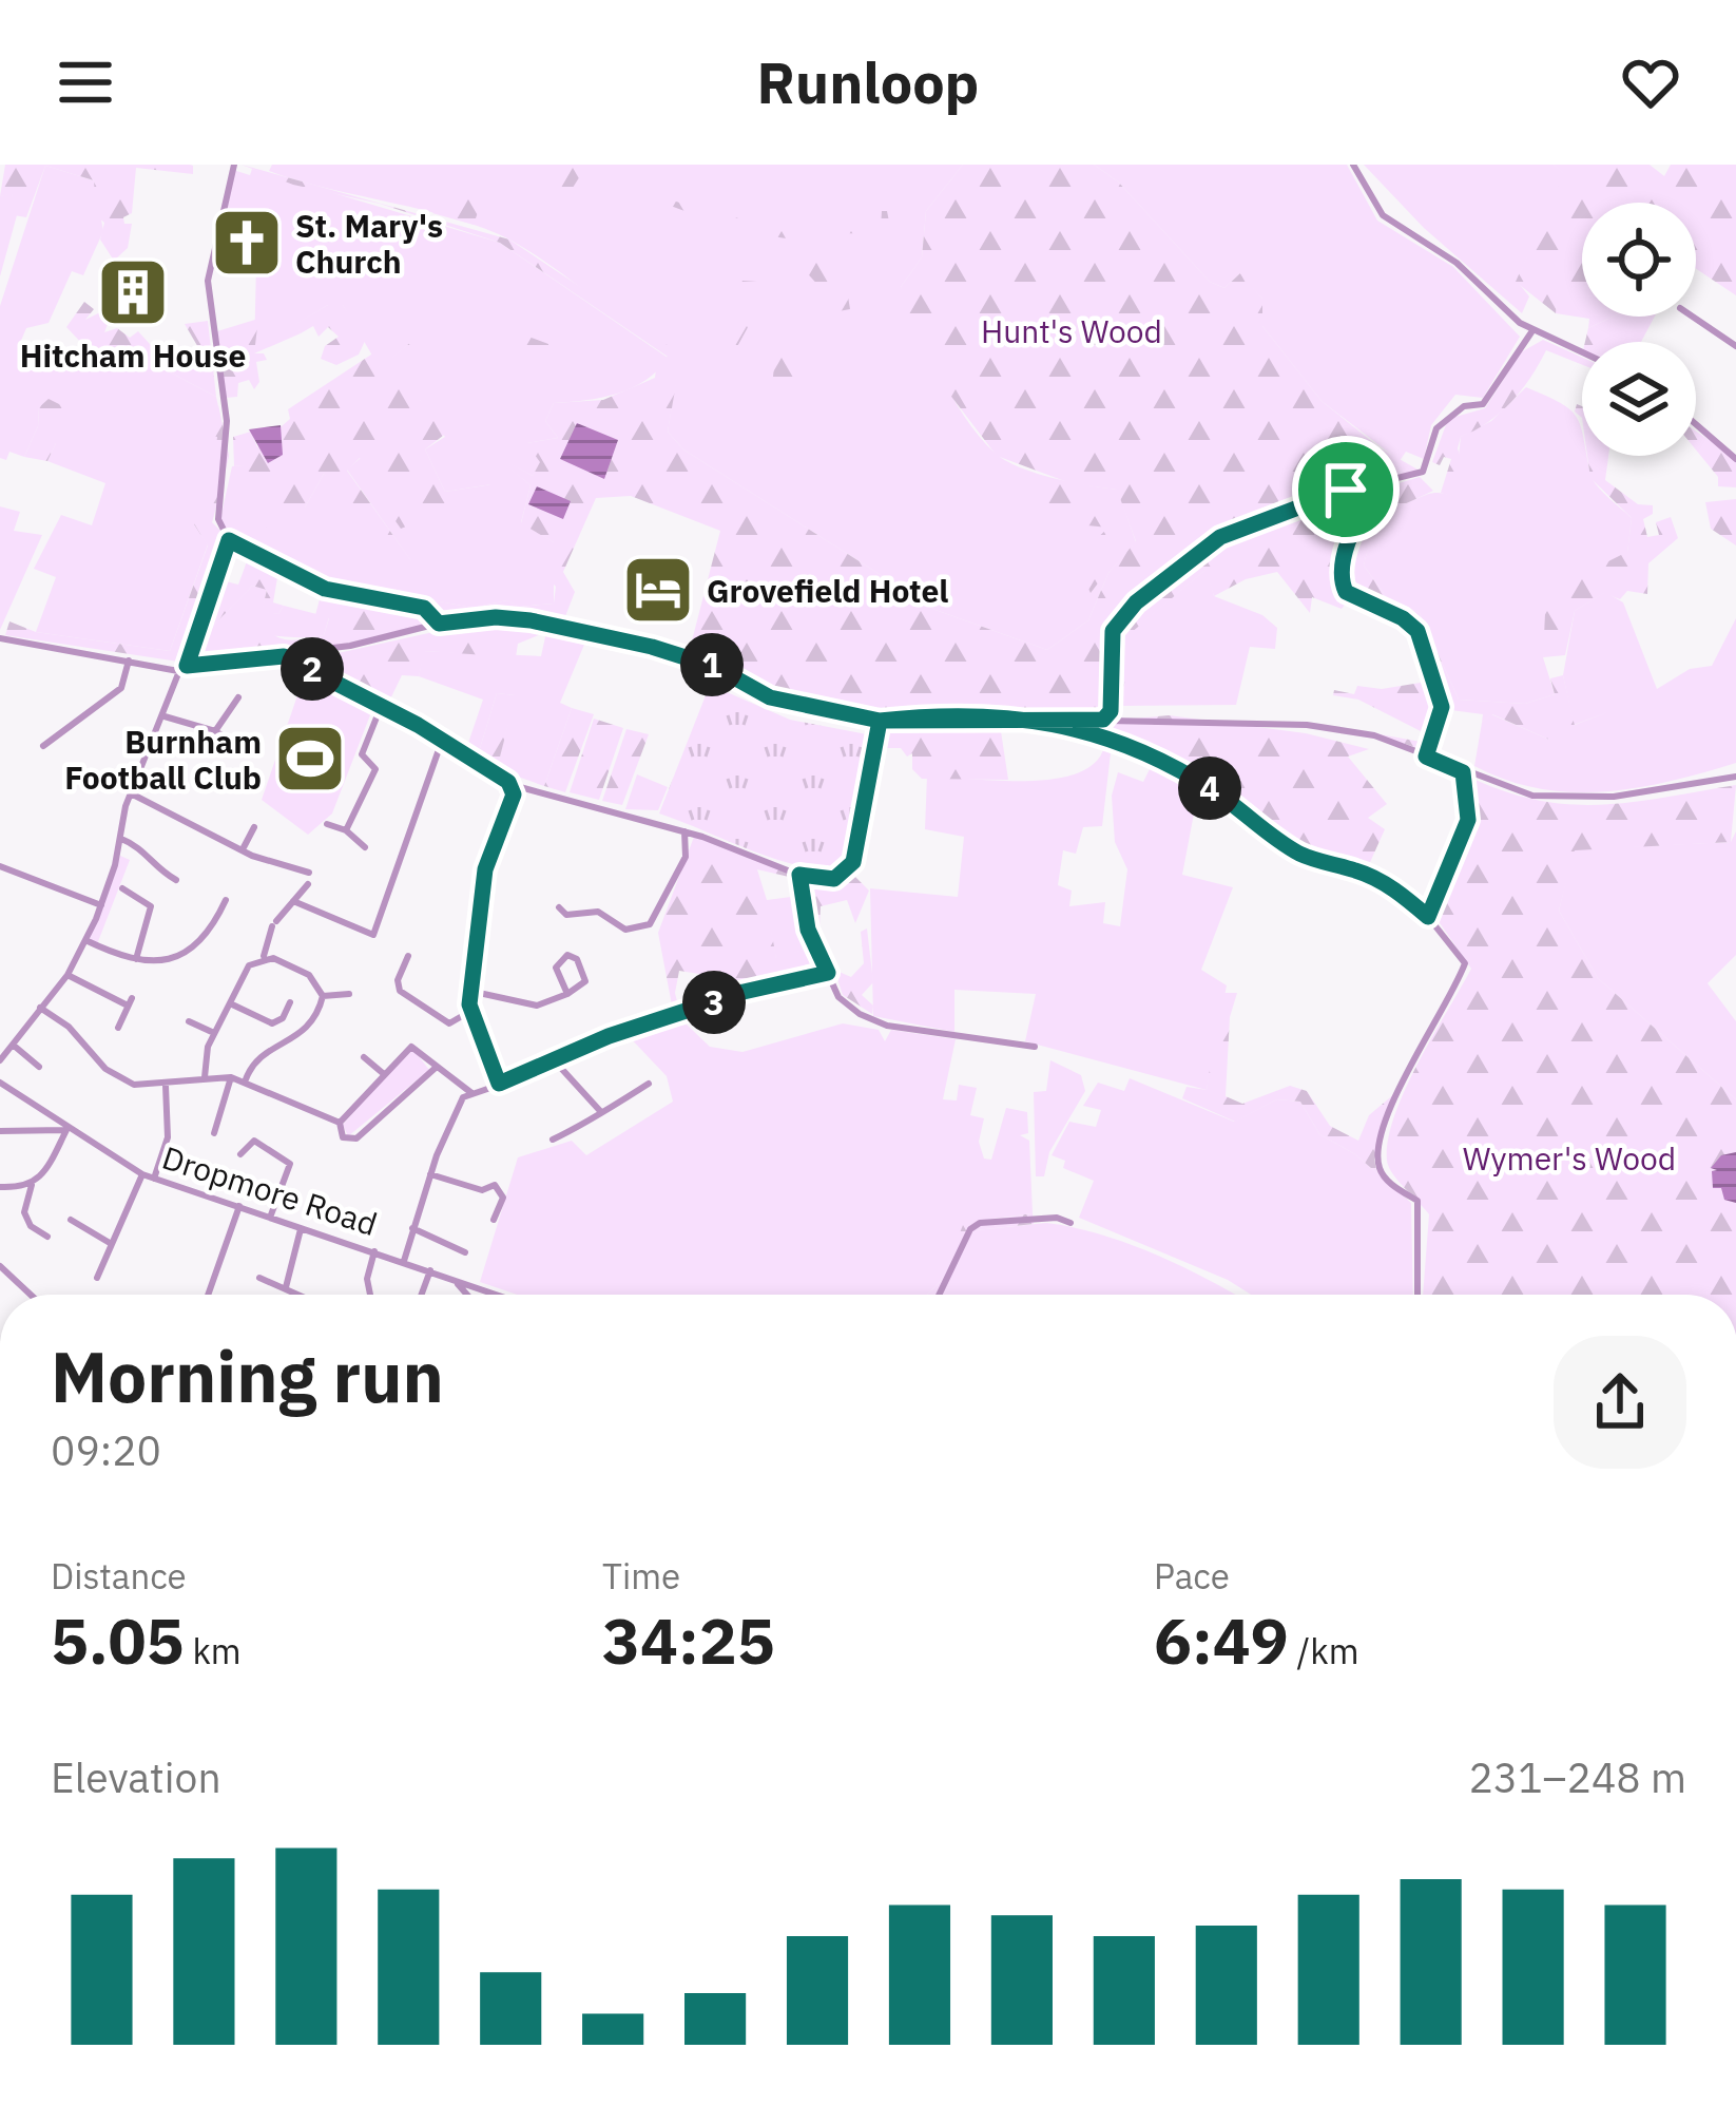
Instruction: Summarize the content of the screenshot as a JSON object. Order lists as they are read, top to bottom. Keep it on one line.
{"streets":{"street":["Dropmore Road"]},"parks":["Hunt's Wood","Wymer's Wood"],"places":{"church":["St. Mary's Church"],"building":["Hitcham House"],"hotel":["Grovefield Hotel"],"sports":["Burnham Football Club"]},"page":{"header":"Runloop","pins":["1","2","4","3"],"heading":["Morning run","09:20"],"stats":[["Distance","5.05 km"],["Time","34:25"],["Pace","6:49 /km"]],"chart":["Elevation","231–248 m"]}}
